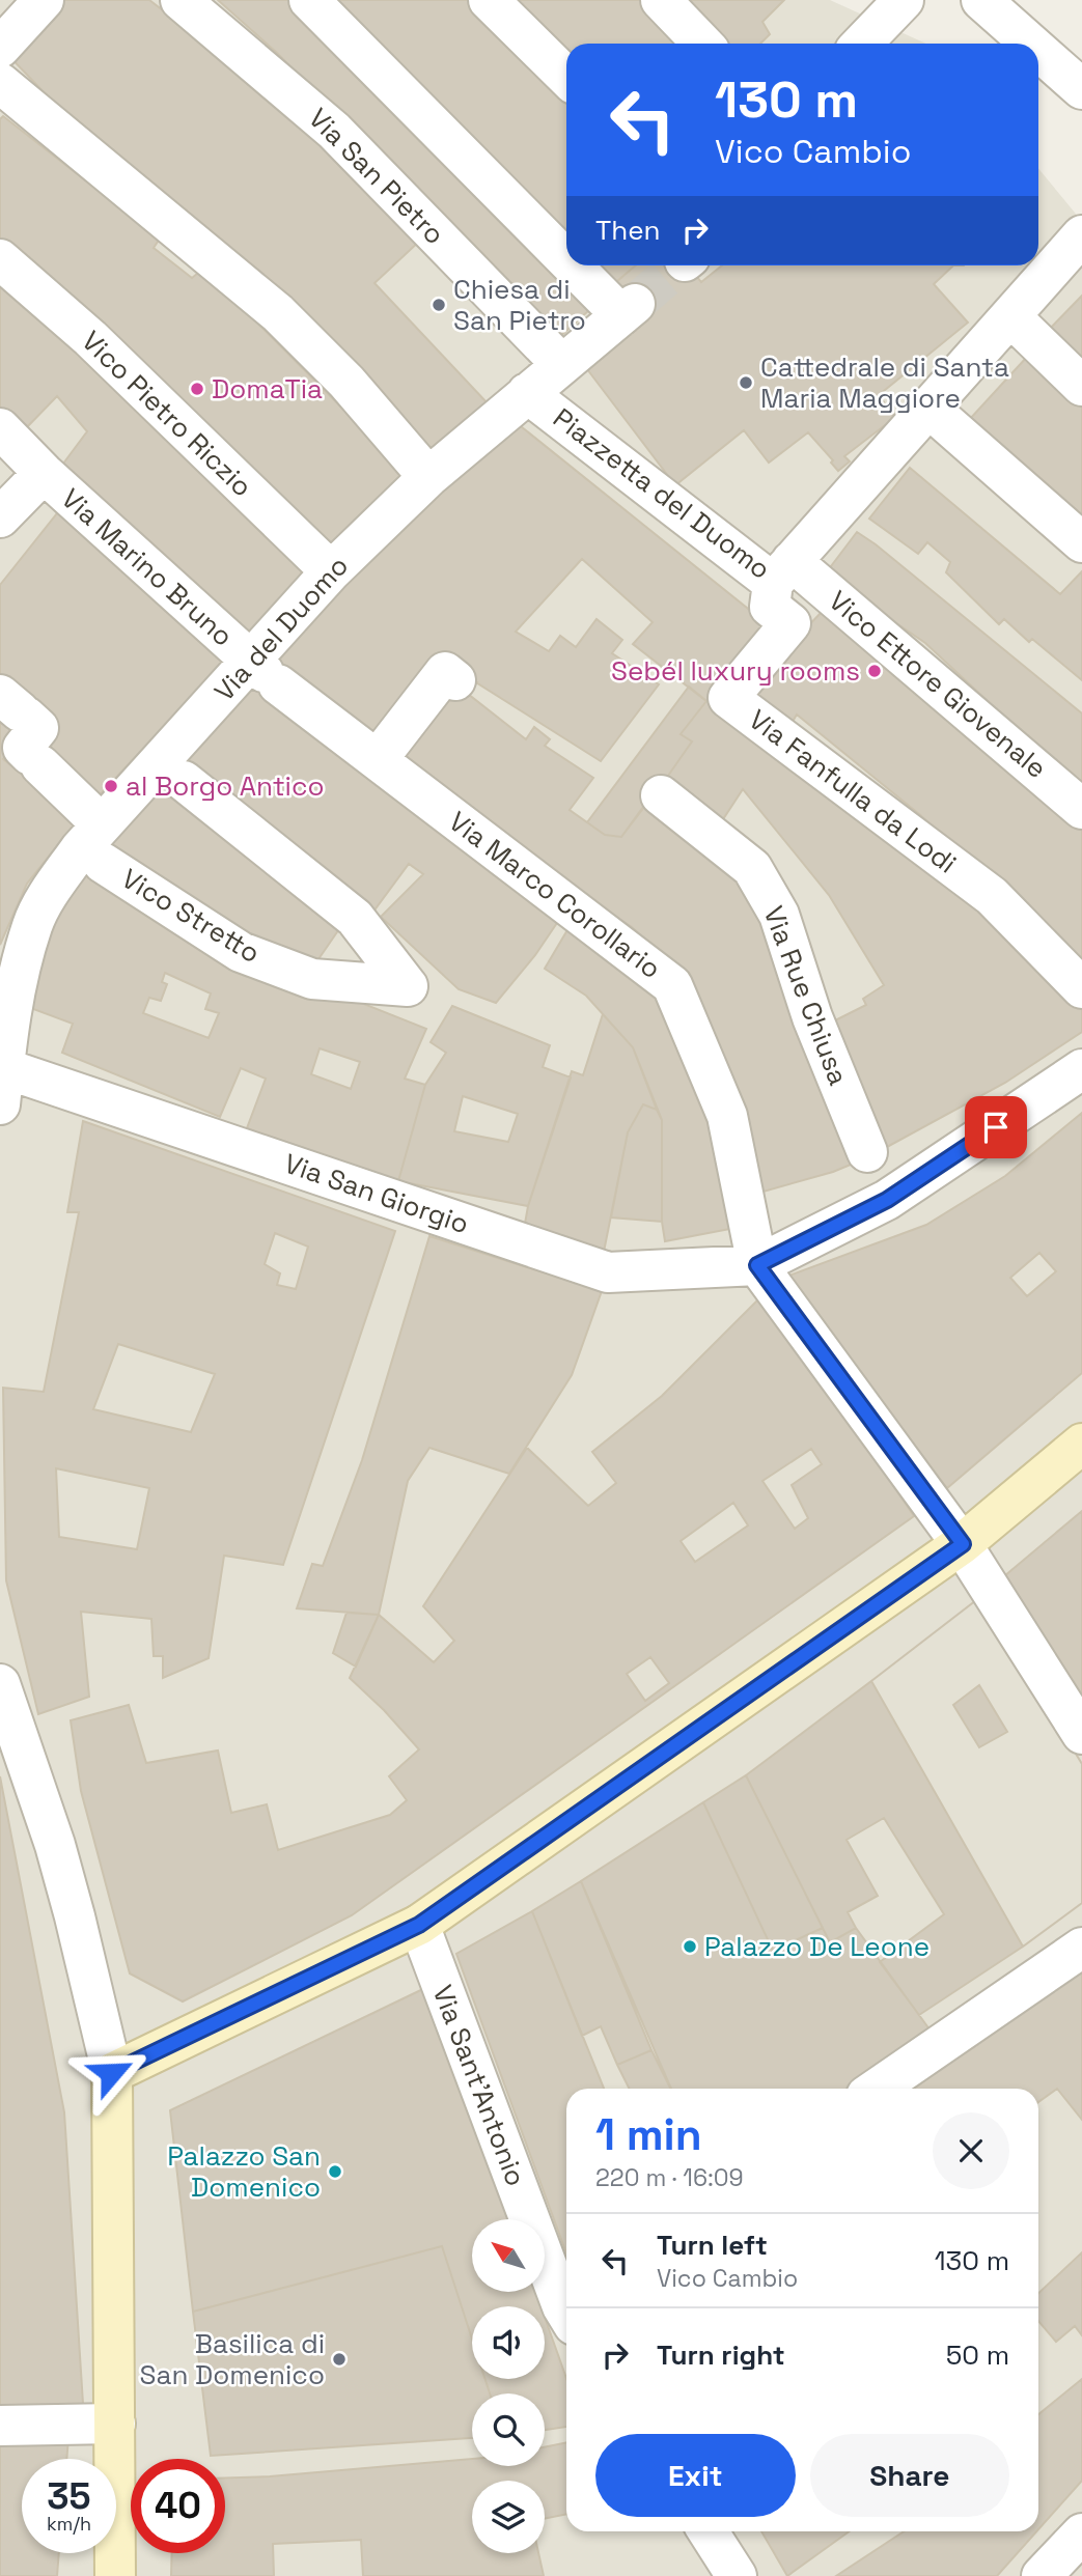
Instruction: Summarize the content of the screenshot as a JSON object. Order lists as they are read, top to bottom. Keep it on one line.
{"streets":{"street":["Via San Pietro","Vico Pietro Riczio","Piazzetta del Duomo","Via Marino Bruno","Via del Duomo","Vico Ettore Giovenale","Via Fanfulla da Lodi","Via Marco Corollario","Vico Stretto","Via Rue Chiusa","Via San Giorgio","Via Sant'Antonio"]},"crossings":[["Via San Pietro","Via del Duomo"],["Vico Pietro Riczio","Via del Duomo"],["Piazzetta del Duomo","Via del Duomo"],["Piazzetta del Duomo","Vico Ettore Giovenale"],["Piazzetta del Duomo","Via Fanfulla da Lodi"],["Via Marino Bruno","Via del Duomo"],["Via Marino Bruno","Via Marco Corollario"],["Via del Duomo","Via Marco Corollario"],["Via del Duomo","Vico Stretto"],["Via del Duomo","Via San Giorgio"],["Vico Ettore Giovenale","Via Fanfulla da Lodi"],["Via Marco Corollario","Via San Giorgio"]],"places":["Chiesa di San Pietro","Cattedrale di Santa Maria Maggiore","DomaTia","Sebél luxury rooms","al Borgo Antico","Palazzo De Leone","Palazzo San Domenico","Basilica di San Domenico"],"north":"top left","page":{"turn":["130 m","Vico Cambio"],"then":"Then","heading":["1 min","220 m · 16:09"],"list":[{"name":"Turn left","note":"Vico Cambio","value":"130 m"},{"name":"Turn right","value":"50 m"}],"buttons":["Exit","Share"],"speed":"35 km/h","limit":"40"}}
